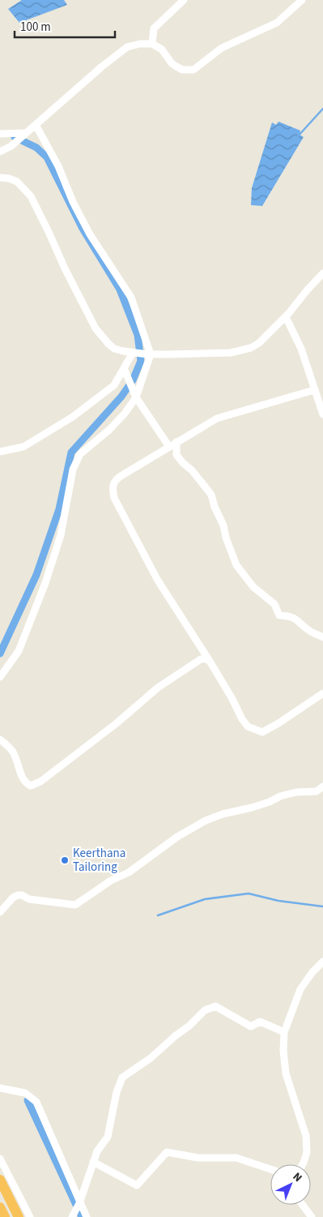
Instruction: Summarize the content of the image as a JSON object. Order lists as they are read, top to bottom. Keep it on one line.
{"places":["Keerthana Tailoring"],"scale_bar":"100 m","north":"top right"}
